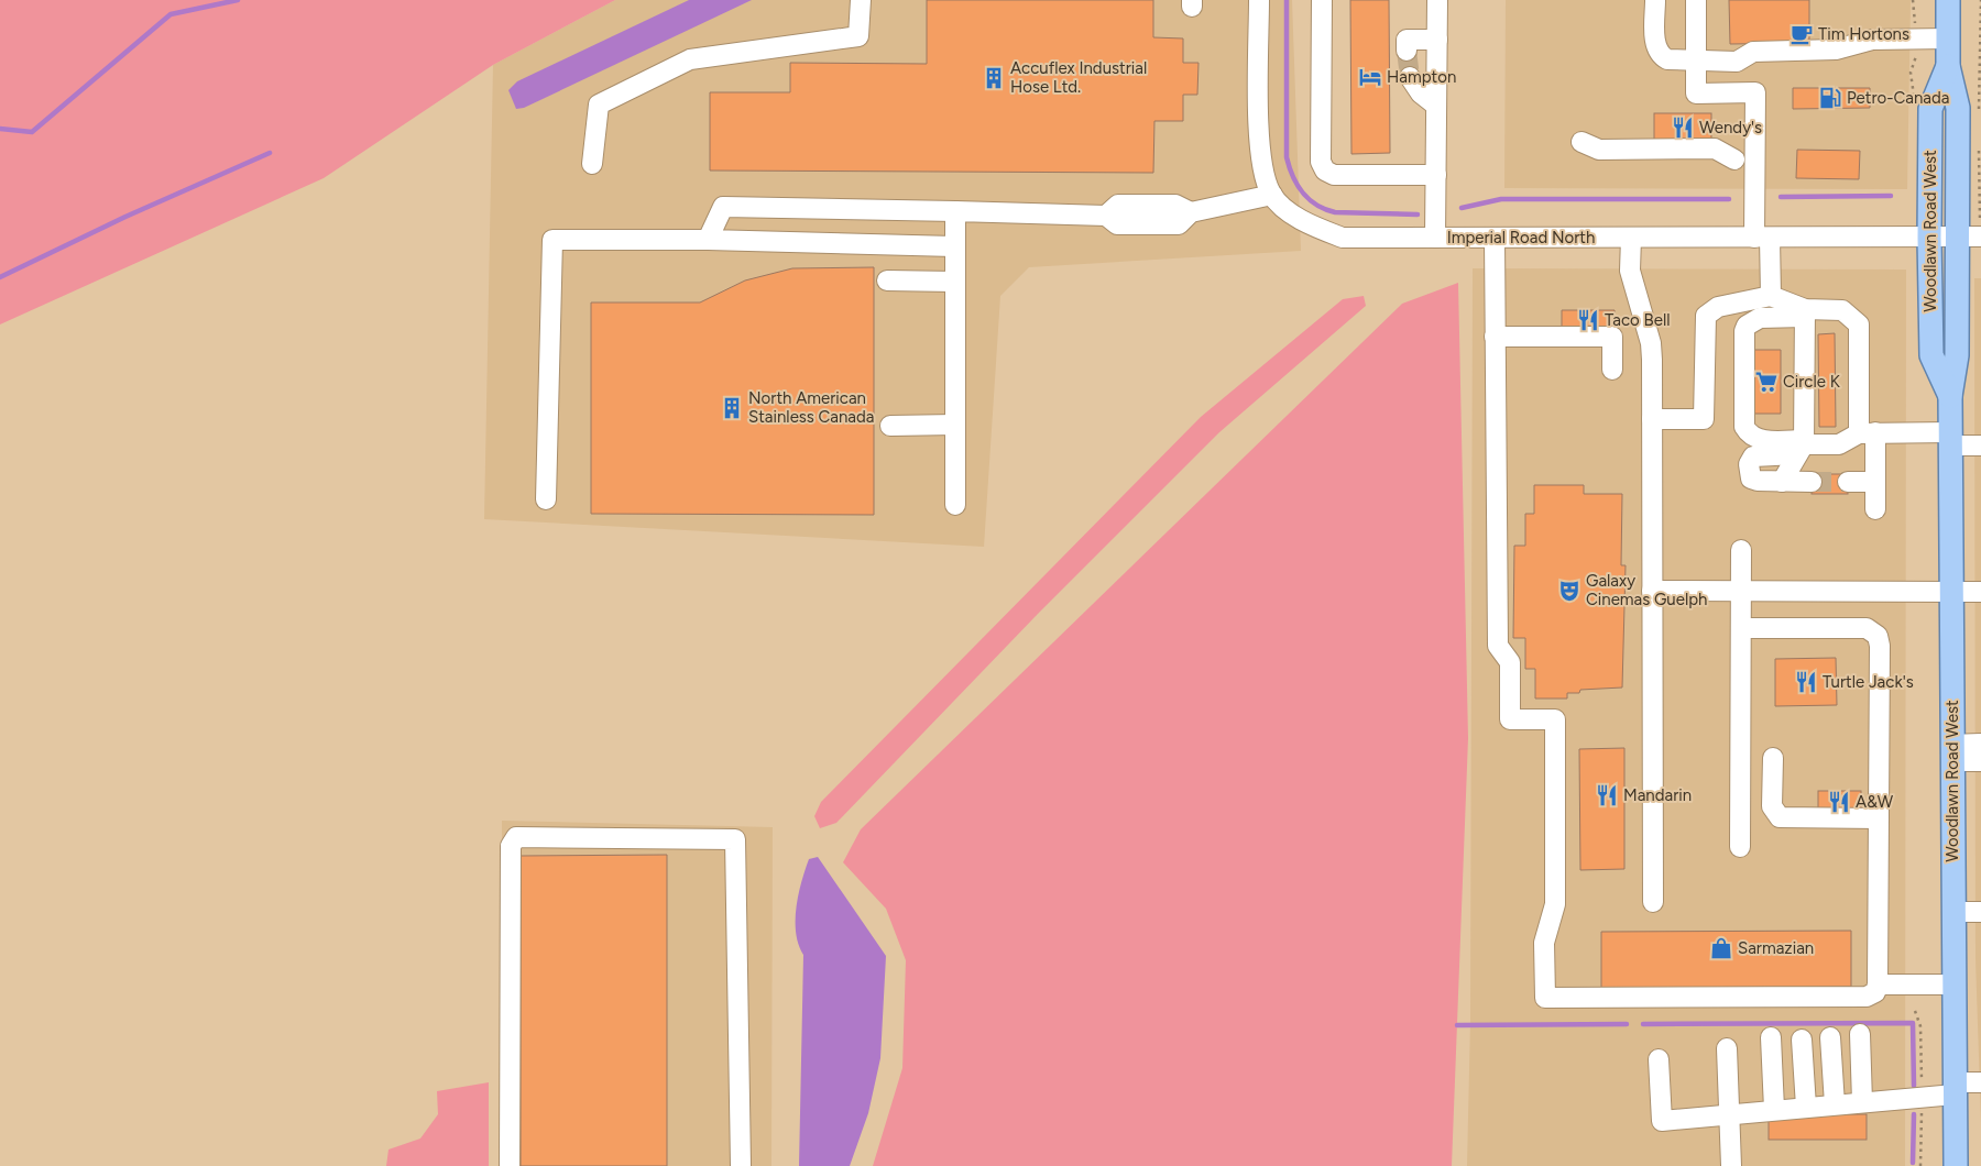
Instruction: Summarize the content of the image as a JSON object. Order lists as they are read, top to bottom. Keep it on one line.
{"streets":{"main road":["Woodlawn Road West"],"street":["Imperial Road North"]},"crossings":[["Woodlawn Road West","Imperial Road North"]],"places":{"cafe":["Tim Hortons"],"hotel":["Hampton"],"building":["Accuflex Industrial Hose Ltd.","North American Stainless Canada"],"fuel station":["Petro-Canada"],"restaurant":["Wendy's","Taco Bell","Turtle Jack's","Mandarin","A&W"],"supermarket":["Circle K"],"theatre":["Galaxy Cinemas Guelph"],"shop":["Sarmazian"]}}
